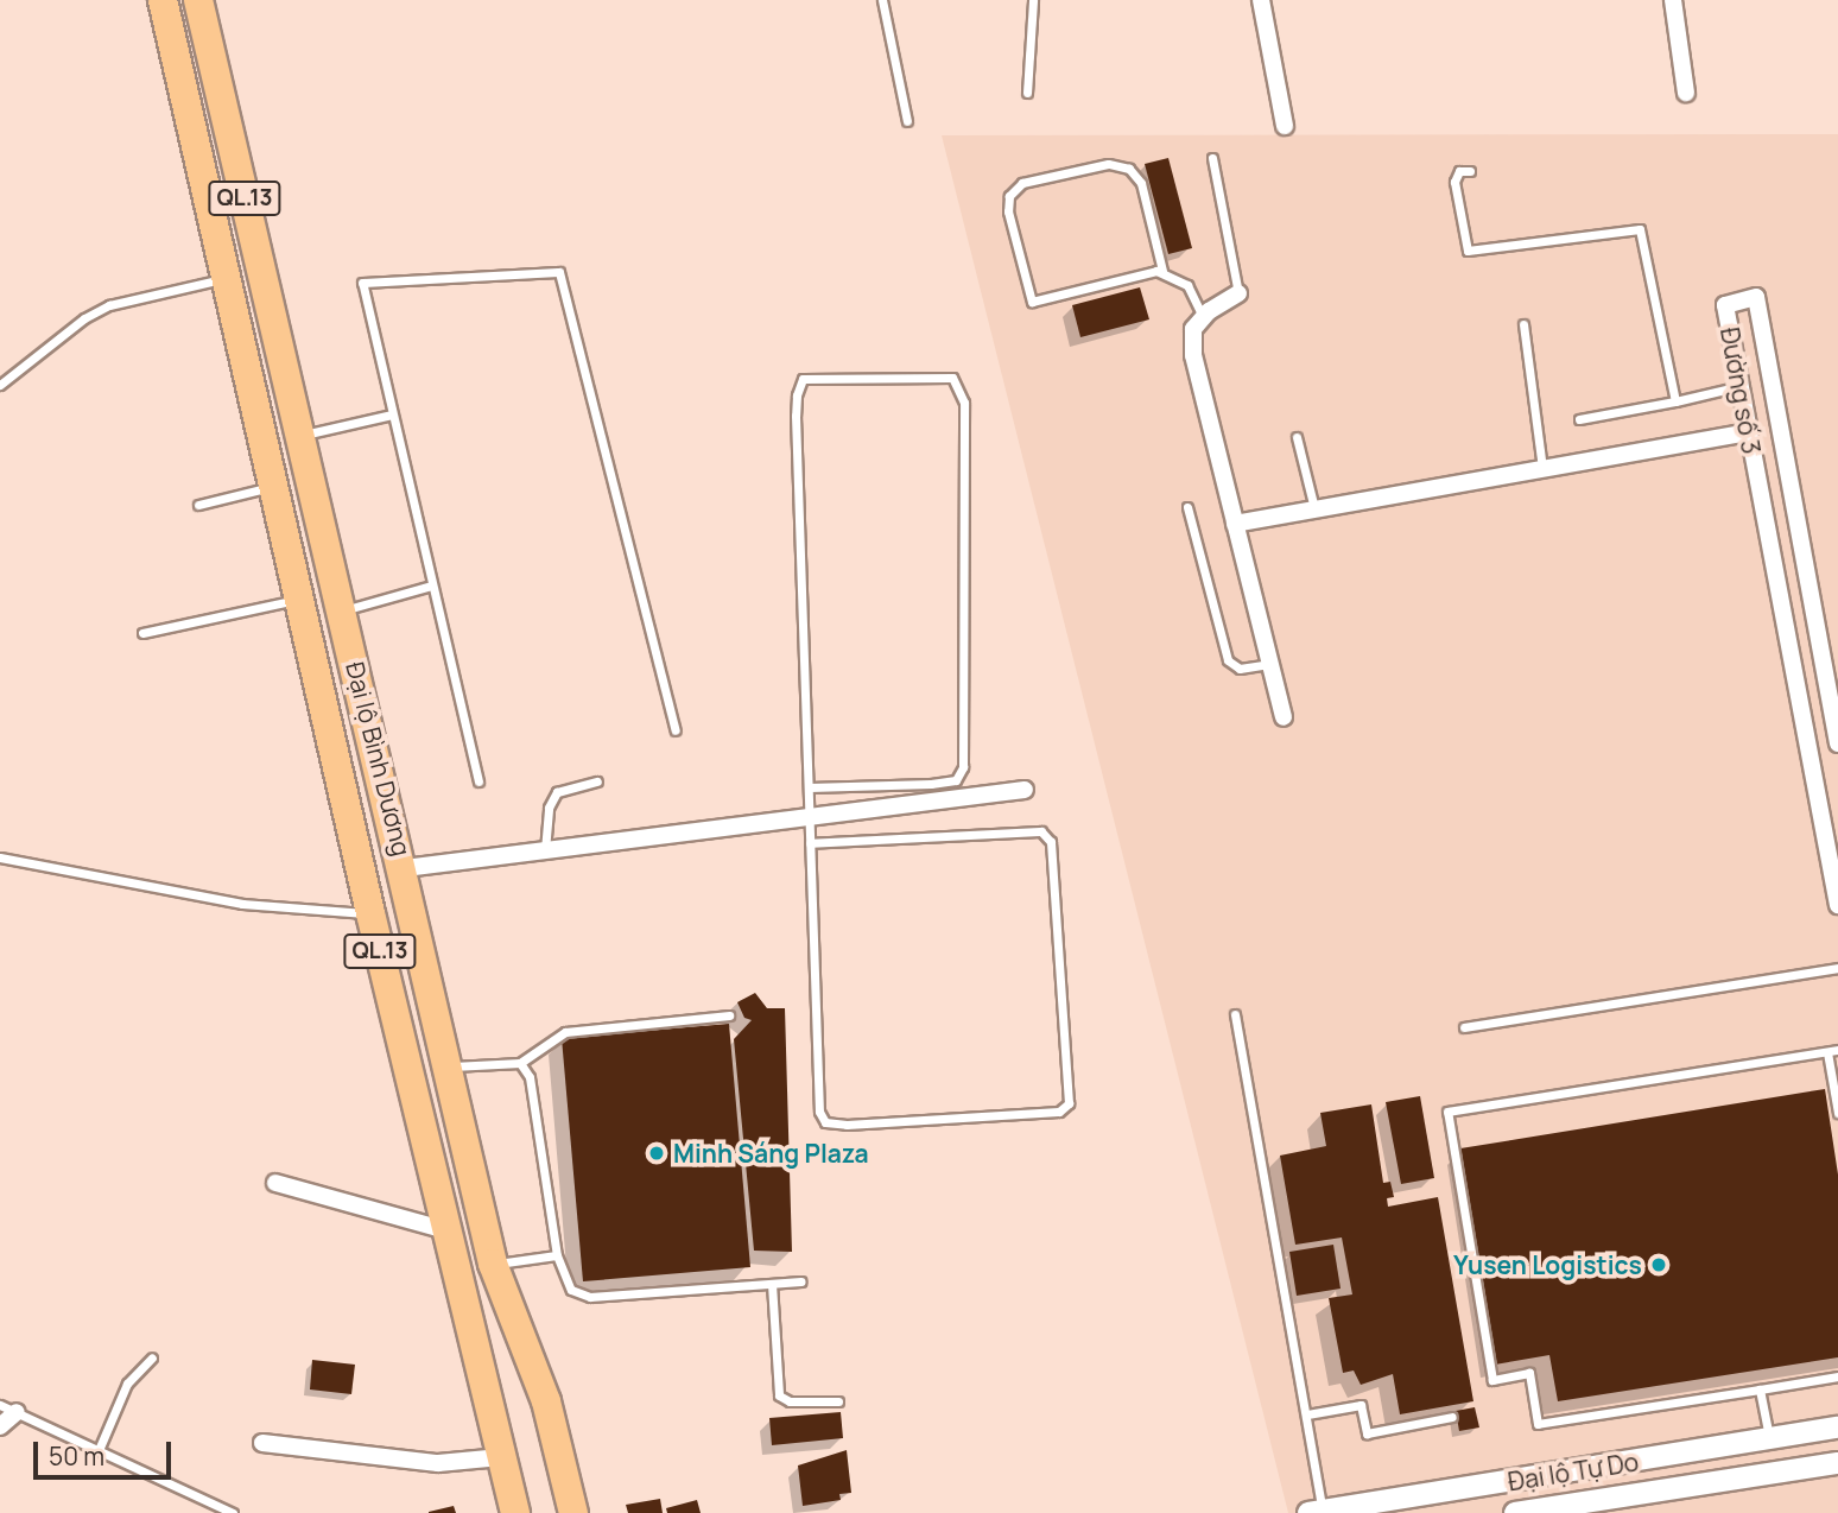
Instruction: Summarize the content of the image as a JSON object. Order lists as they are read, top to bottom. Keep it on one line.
{"streets":{"highway":["QL.13","Đại lộ Bình Dương"],"street":["Đường số 3","Đại lộ Tự Do"]},"places":["Minh Sáng Plaza","Yusen Logistics"],"scale_bar":"50 m"}
